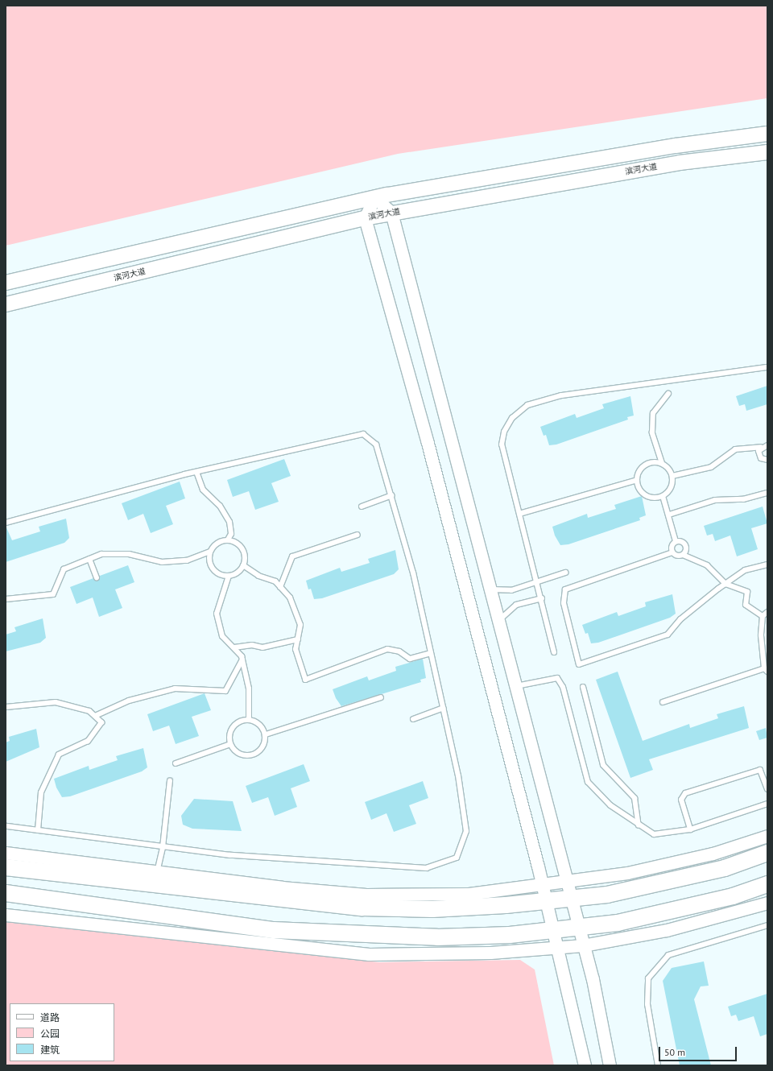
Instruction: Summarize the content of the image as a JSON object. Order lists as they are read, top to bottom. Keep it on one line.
{"streets":{"main road":["滨河大道"]},"legend":["道路","公园","建筑"],"scale_bar":"50 m"}
